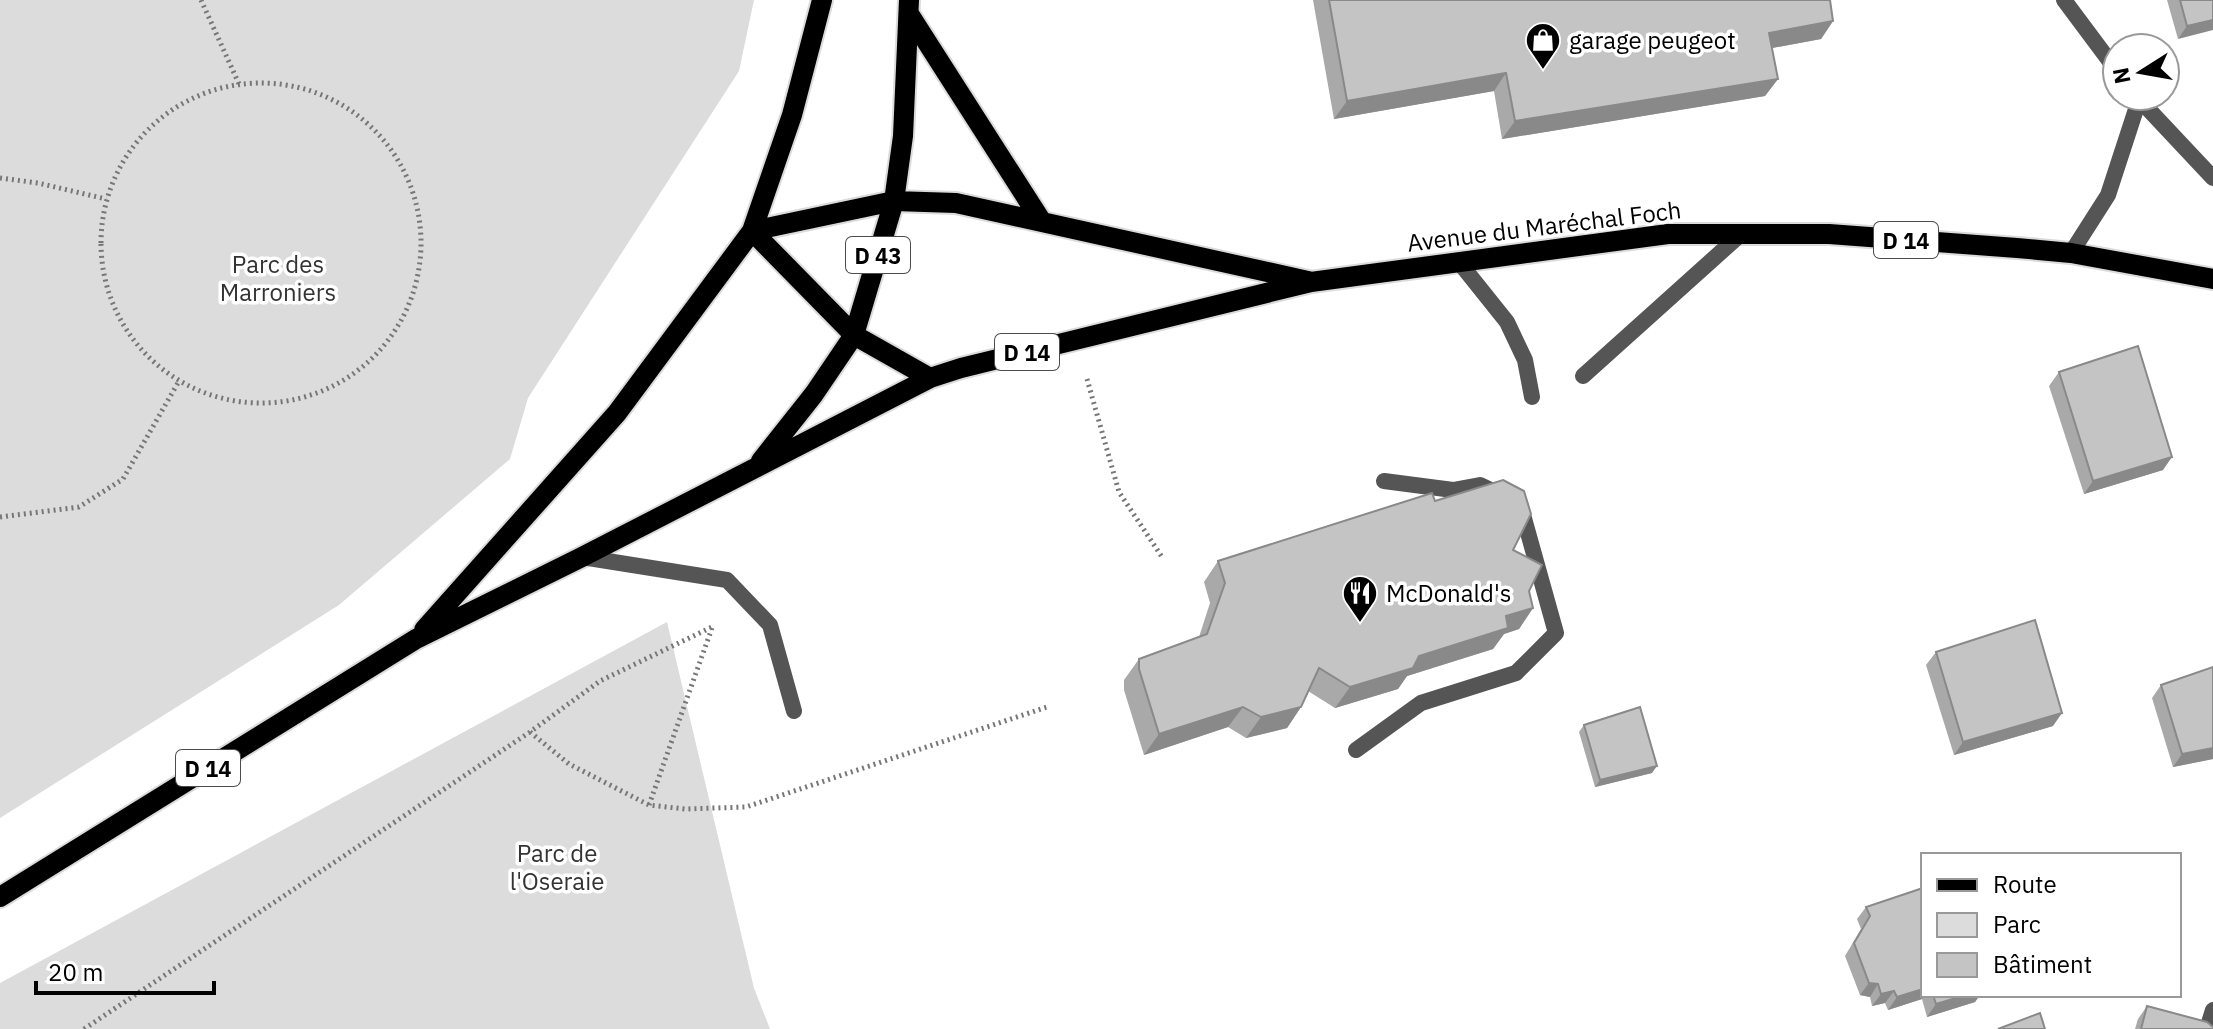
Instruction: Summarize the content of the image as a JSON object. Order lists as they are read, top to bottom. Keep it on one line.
{"streets":{"main road":["Avenue du Maréchal Foch","D 14","D 43"]},"crossings":[["Avenue du Maréchal Foch","D 14"],["D 14","D 43"]],"parks":["Parc des Marroniers","Parc de l'Oseraie"],"places":{"shop":["garage peugeot"],"restaurant":["McDonald's"]},"legend":["Route","Parc","Bâtiment"],"scale_bar":"20 m","north":"left"}
